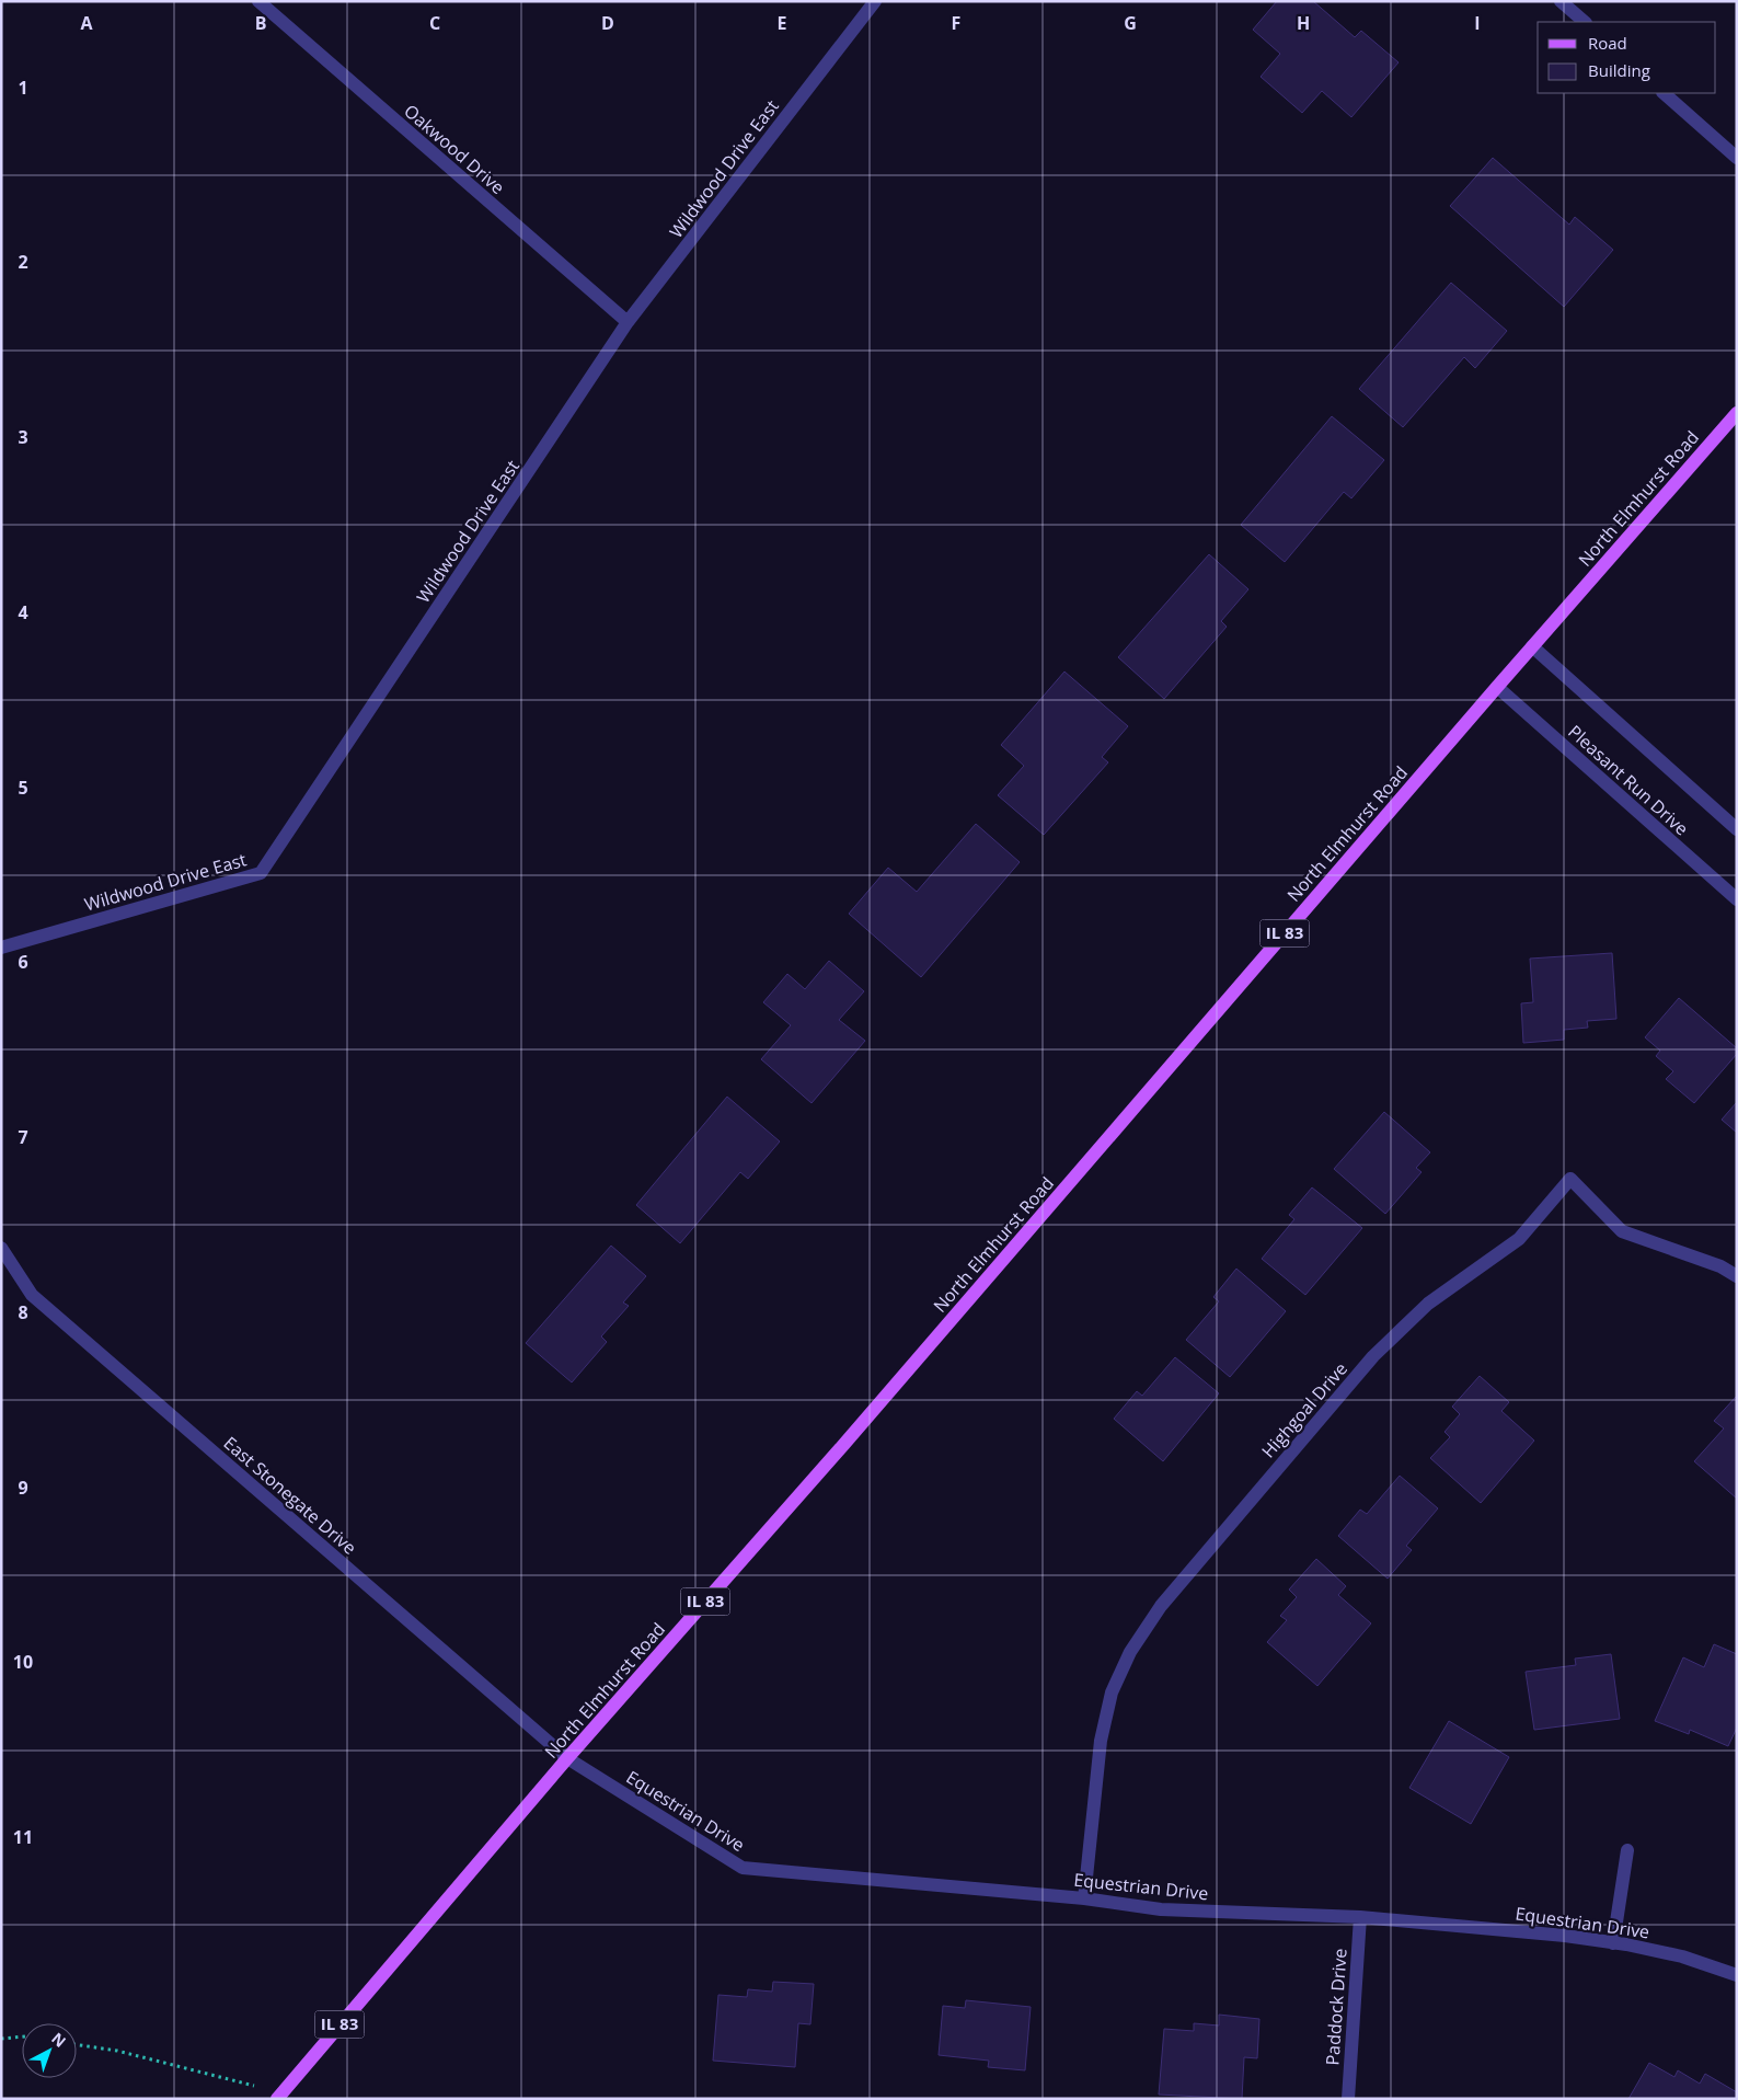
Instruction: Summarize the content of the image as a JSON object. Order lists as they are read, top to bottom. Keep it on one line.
{"streets":{"main road":["North Elmhurst Road","IL 83"],"street":["Oakwood Drive","Wildwood Drive East","Pleasant Run Drive","Highgoal Drive","East Stonegate Drive","Equestrian Drive","Paddock Drive"]},"crossings":[["Oakwood Drive","Wildwood Drive East"],["North Elmhurst Road","Pleasant Run Drive"],["North Elmhurst Road","East Stonegate Drive"],["North Elmhurst Road","Equestrian Drive"],["Highgoal Drive","Equestrian Drive"],["East Stonegate Drive","Equestrian Drive"],["Equestrian Drive","Paddock Drive"]],"legend":["Road","Building"],"north":"top right","grid":{"columns":["A","B","C","D","E","F","G","H","I"],"rows":["1","2","3","4","5","6","7","8","9","10","11"]}}
